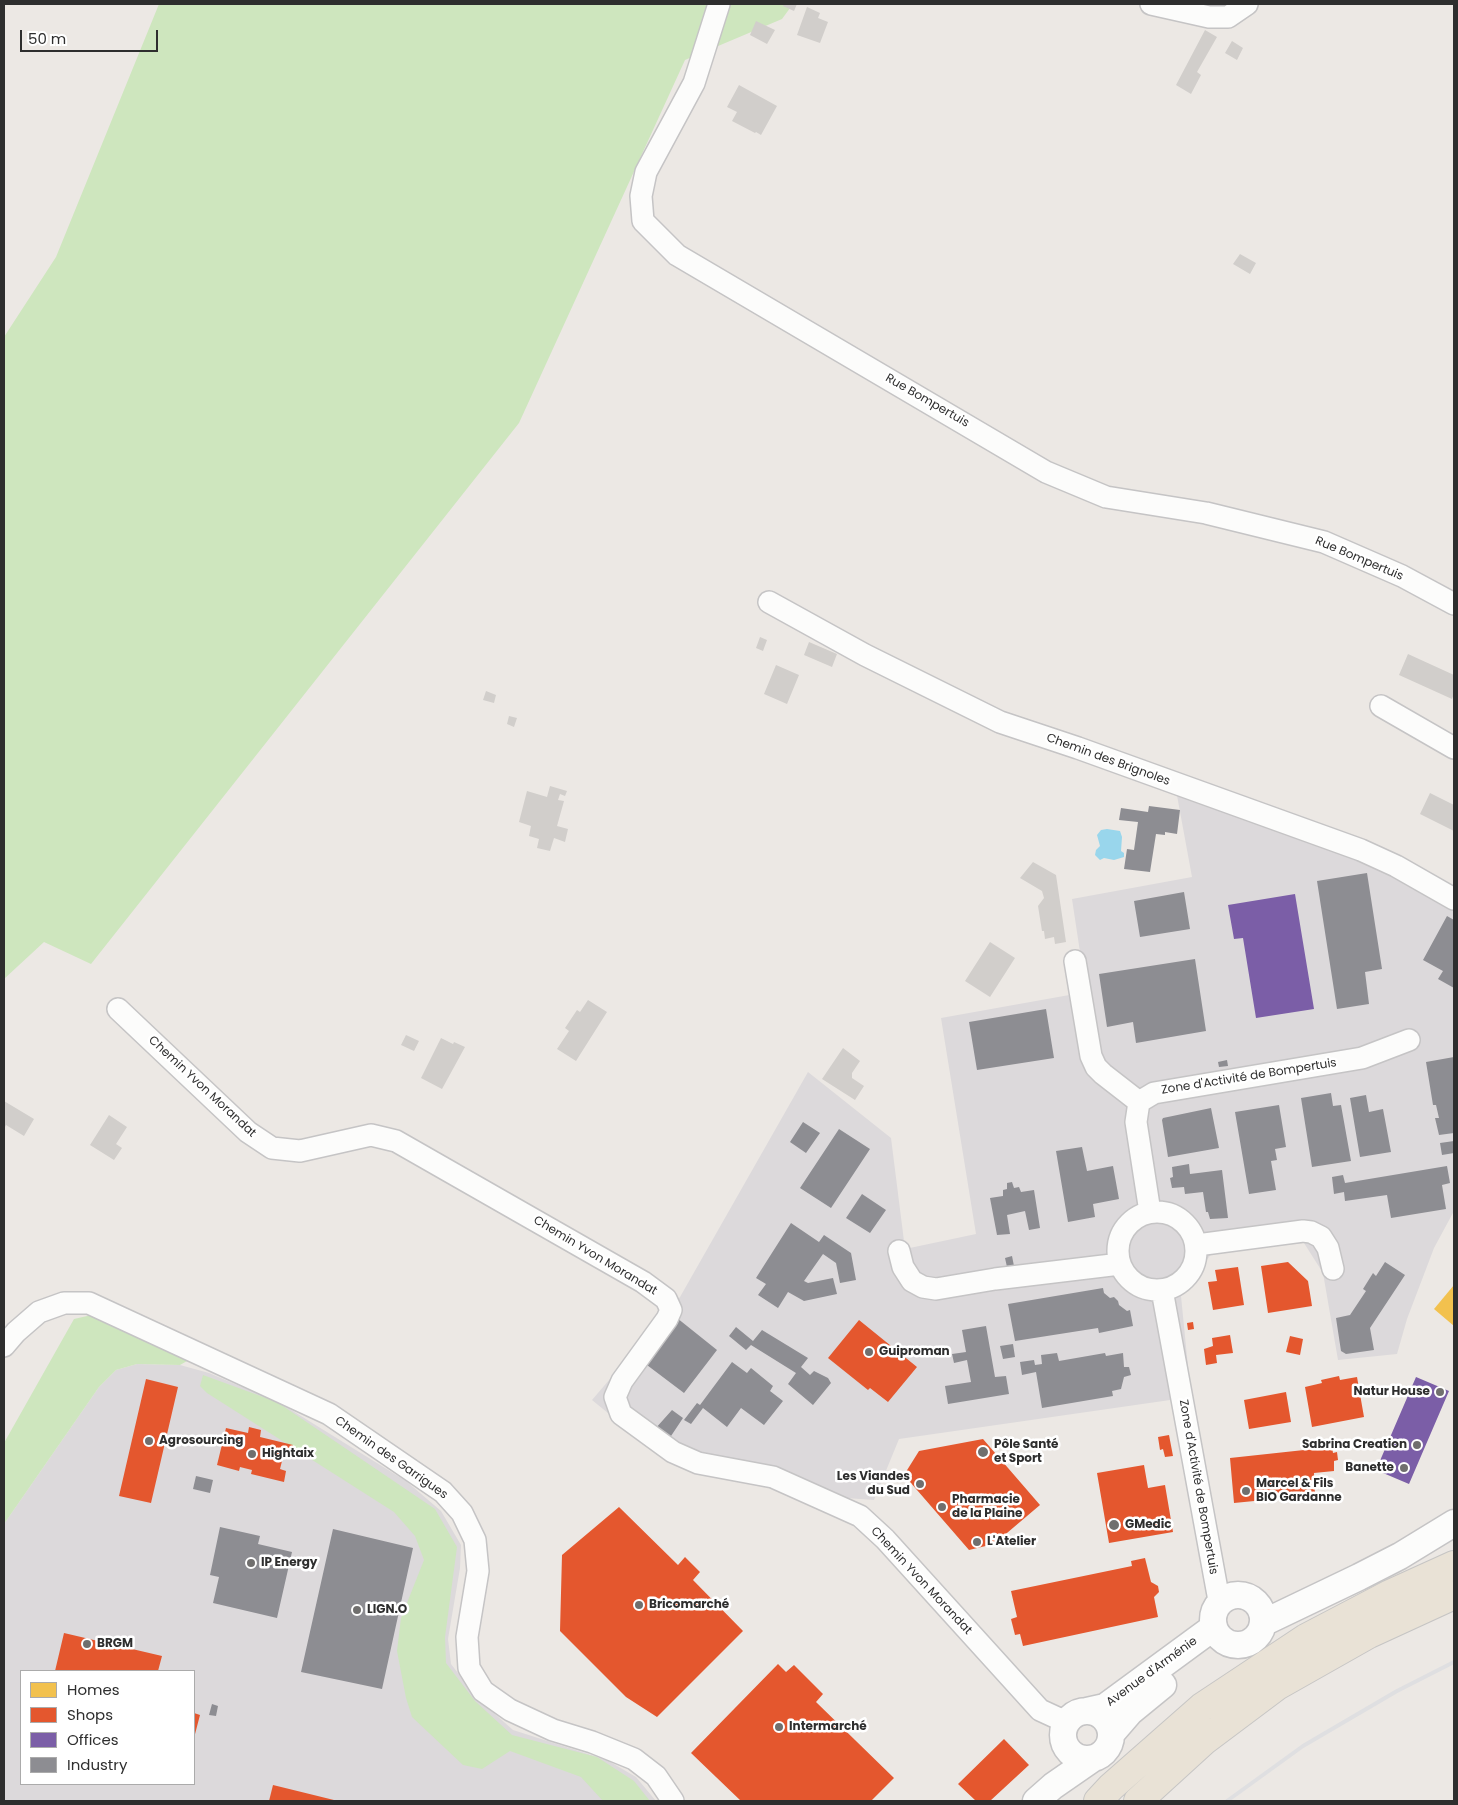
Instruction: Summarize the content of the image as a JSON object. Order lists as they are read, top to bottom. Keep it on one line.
{"streets":{"street":["Rue Bompertuis","Chemin des Brignoles","Zone d'Activité de Bompertuis","Chemin Yvon Morandat","Chemin des Garrigues","Avenue d'Arménie"]},"crossings":[["Chemin Yvon Morandat","Avenue d'Arménie"]],"places":["Guiproman","Natur House","Agrosourcing","Sabrina Creation","Pôle Santé et Sport","Hightaix","Banette","Les Viandes du Sud","Marcel & Fils BIO Gardanne","Pharmacie de la Plaine","GMedic","L'Atelier","IP Energy","Bricomarché","LIGN.O","BRGM","Intermarché"],"legend":["Homes","Shops","Offices","Industry"],"scale_bar":"50 m"}
